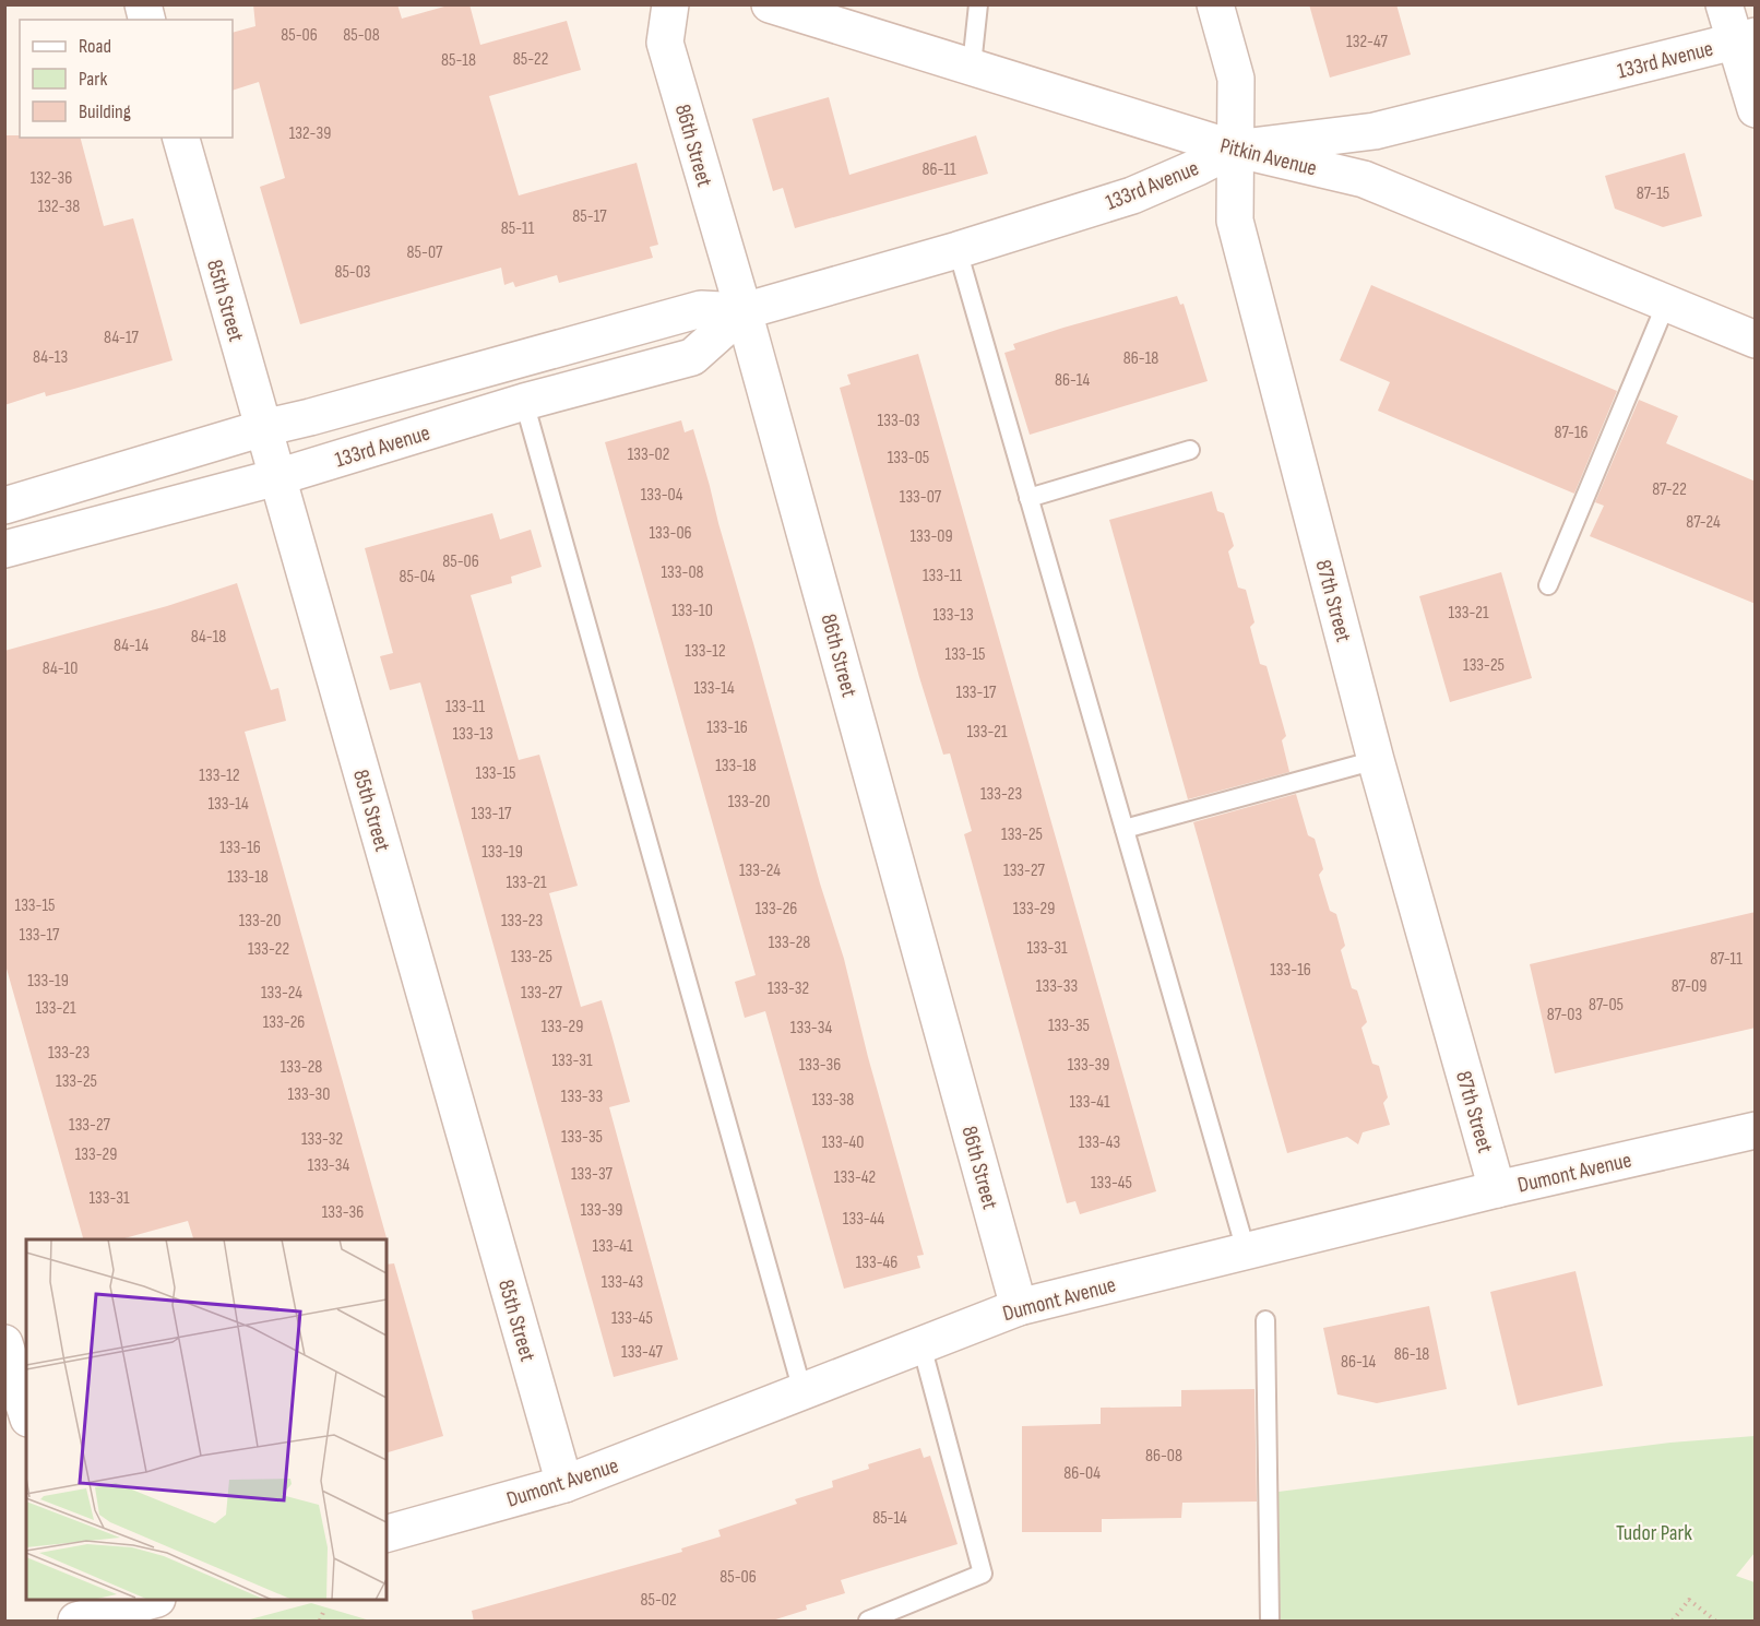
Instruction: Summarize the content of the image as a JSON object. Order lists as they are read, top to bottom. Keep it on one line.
{"streets":{"street":["133rd Avenue","86th Street","Pitkin Avenue","85th Street","87th Street","Dumont Avenue"]},"crossings":[["133rd Avenue","86th Street"],["133rd Avenue","Pitkin Avenue"],["133rd Avenue","85th Street"],["133rd Avenue","87th Street"],["86th Street","Dumont Avenue"],["Pitkin Avenue","87th Street"],["85th Street","Dumont Avenue"],["87th Street","Dumont Avenue"]],"parks":["Tudor Park"],"house_numbers":["85-06","85-08","132-47","85-22","85-18","132-39","86-11","132-36","87-15","132-38","85-17","85-11","85-07","85-03","84-17","84-13","86-18","86-14","133-03","87-16","133-02","133-05","87-22","133-04","133-07","87-24","133-06","133-09","85-06","133-08","133-11","85-04","133-10","133-21","133-13","84-18","84-14","133-12","133-15","133-25","84-10","133-14","133-17","133-11","133-16","133-21","133-13","133-18","133-15","133-12","133-23","133-20","133-14","133-17","133-25","133-16","133-19","133-24","133-27","133-18","133-21","133-15","133-26","133-29","133-20","133-23","133-17","133-28","133-31","133-22","133-25","87-11","133-16","133-19","133-33","87-09","133-32","133-24","133-27","87-05","133-21","87-03","133-26","133-35","133-29","133-34","133-23","133-31","133-36","133-39","133-28","133-25","133-30","133-33","133-38","133-41","133-27","133-35","133-32","133-40","133-43","133-29","133-34","133-37","133-42","133-45","133-31","133-39","133-36","133-44","133-41","133-46","133-43","133-45","133-47","86-18","86-14","86-08","86-04","85-14","85-06","85-02"],"legend":["Road","Park","Building"]}
